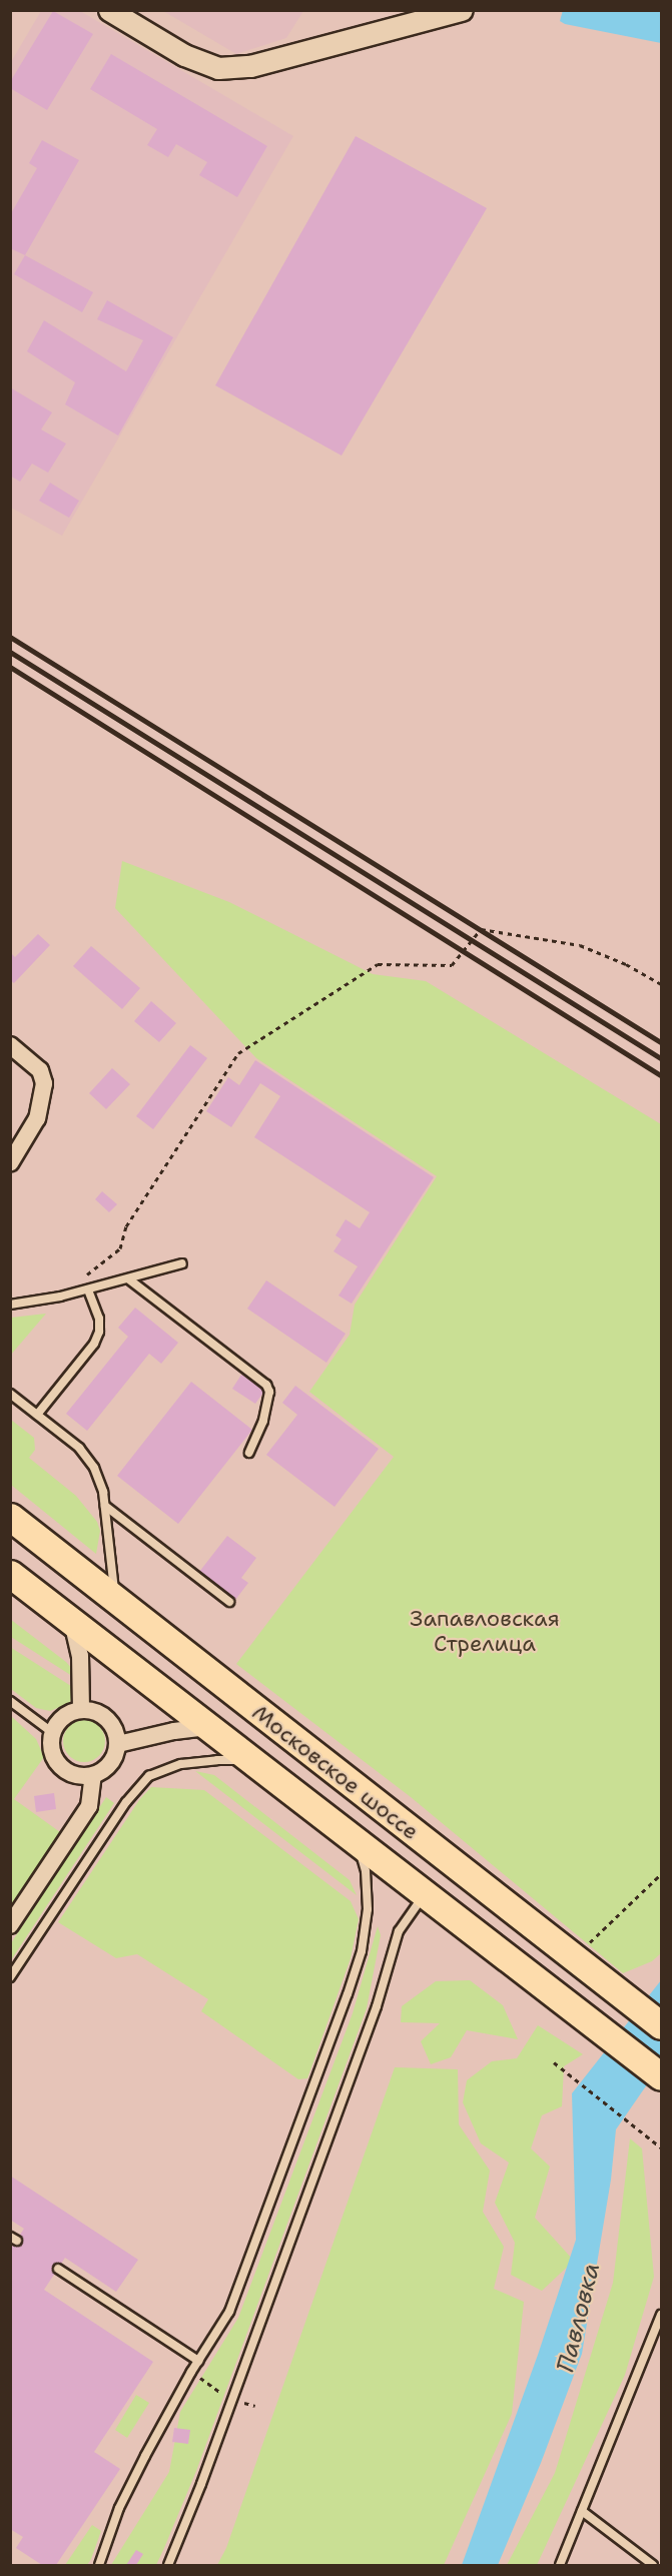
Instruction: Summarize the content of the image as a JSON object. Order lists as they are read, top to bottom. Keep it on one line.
{"streets":{"main road":["Московское шоссе"]},"water":["Павловка"],"parks":["Запавловская Стрелица"]}
